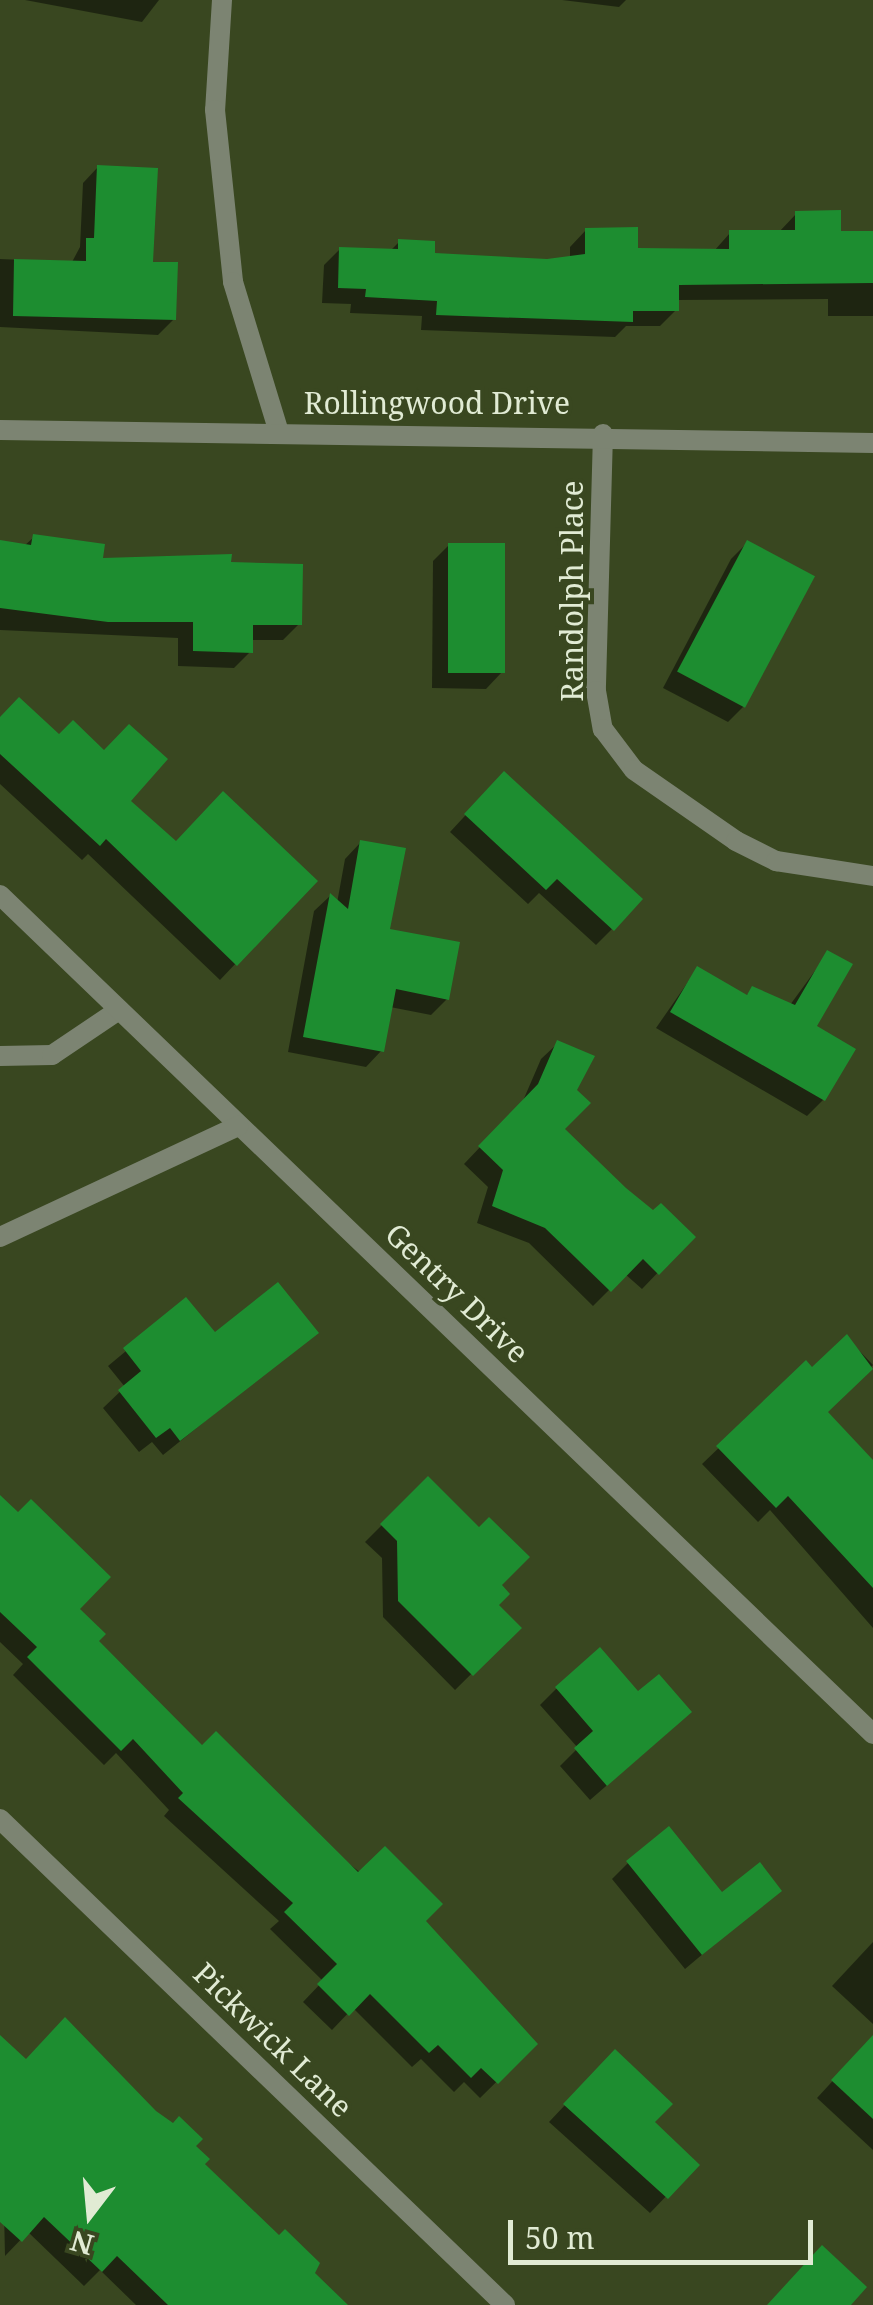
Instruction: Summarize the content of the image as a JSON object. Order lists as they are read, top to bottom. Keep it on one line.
{"streets":{"street":["Rollingwood Drive","Randolph Place","Gentry Drive","Pickwick Lane"]},"crossings":[["Rollingwood Drive","Randolph Place"]],"scale_bar":"50 m","north":"bottom"}
